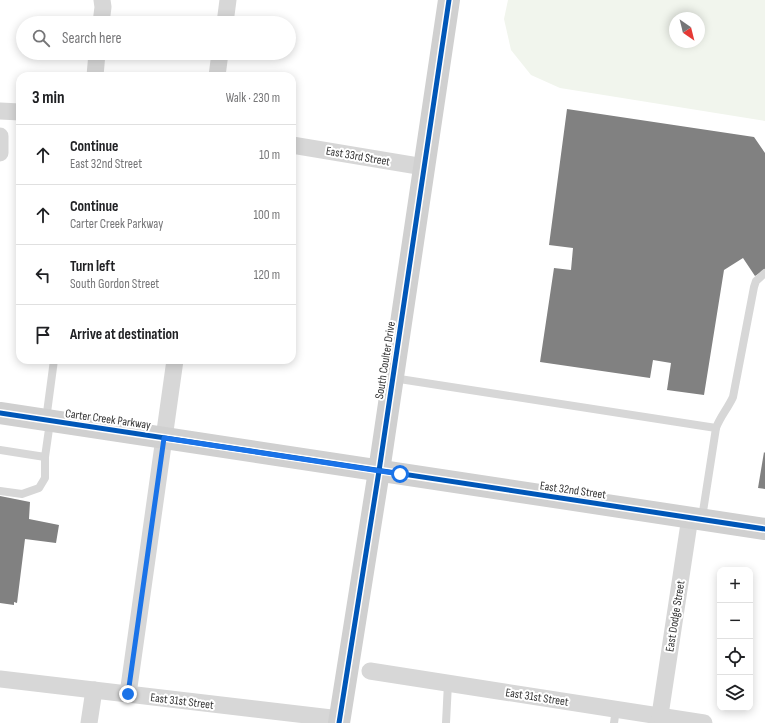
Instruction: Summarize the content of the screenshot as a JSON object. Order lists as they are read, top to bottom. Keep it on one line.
{"streets":{"street":["East 33rd Street","South Coulter Drive","Carter Creek Parkway","East 32nd Street","East Dodge Street","East 31st Street"]},"crossings":[["East 33rd Street","South Coulter Drive"],["South Coulter Drive","Carter Creek Parkway"],["South Coulter Drive","East 32nd Street"],["South Coulter Drive","East 31st Street"],["Carter Creek Parkway","East 32nd Street"],["East 32nd Street","East Dodge Street"],["East Dodge Street","East 31st Street"]],"north":"bottom right","page":{"search":"Search here","heading":["3 min","Walk · 230 m"],"list":[["Continue","East 32nd Street","10 m"],["Continue","Carter Creek Parkway","100 m"],["Turn left","South Gordon Street","120 m"],"Arrive at destination"],"map_buttons":["+","−"]}}
